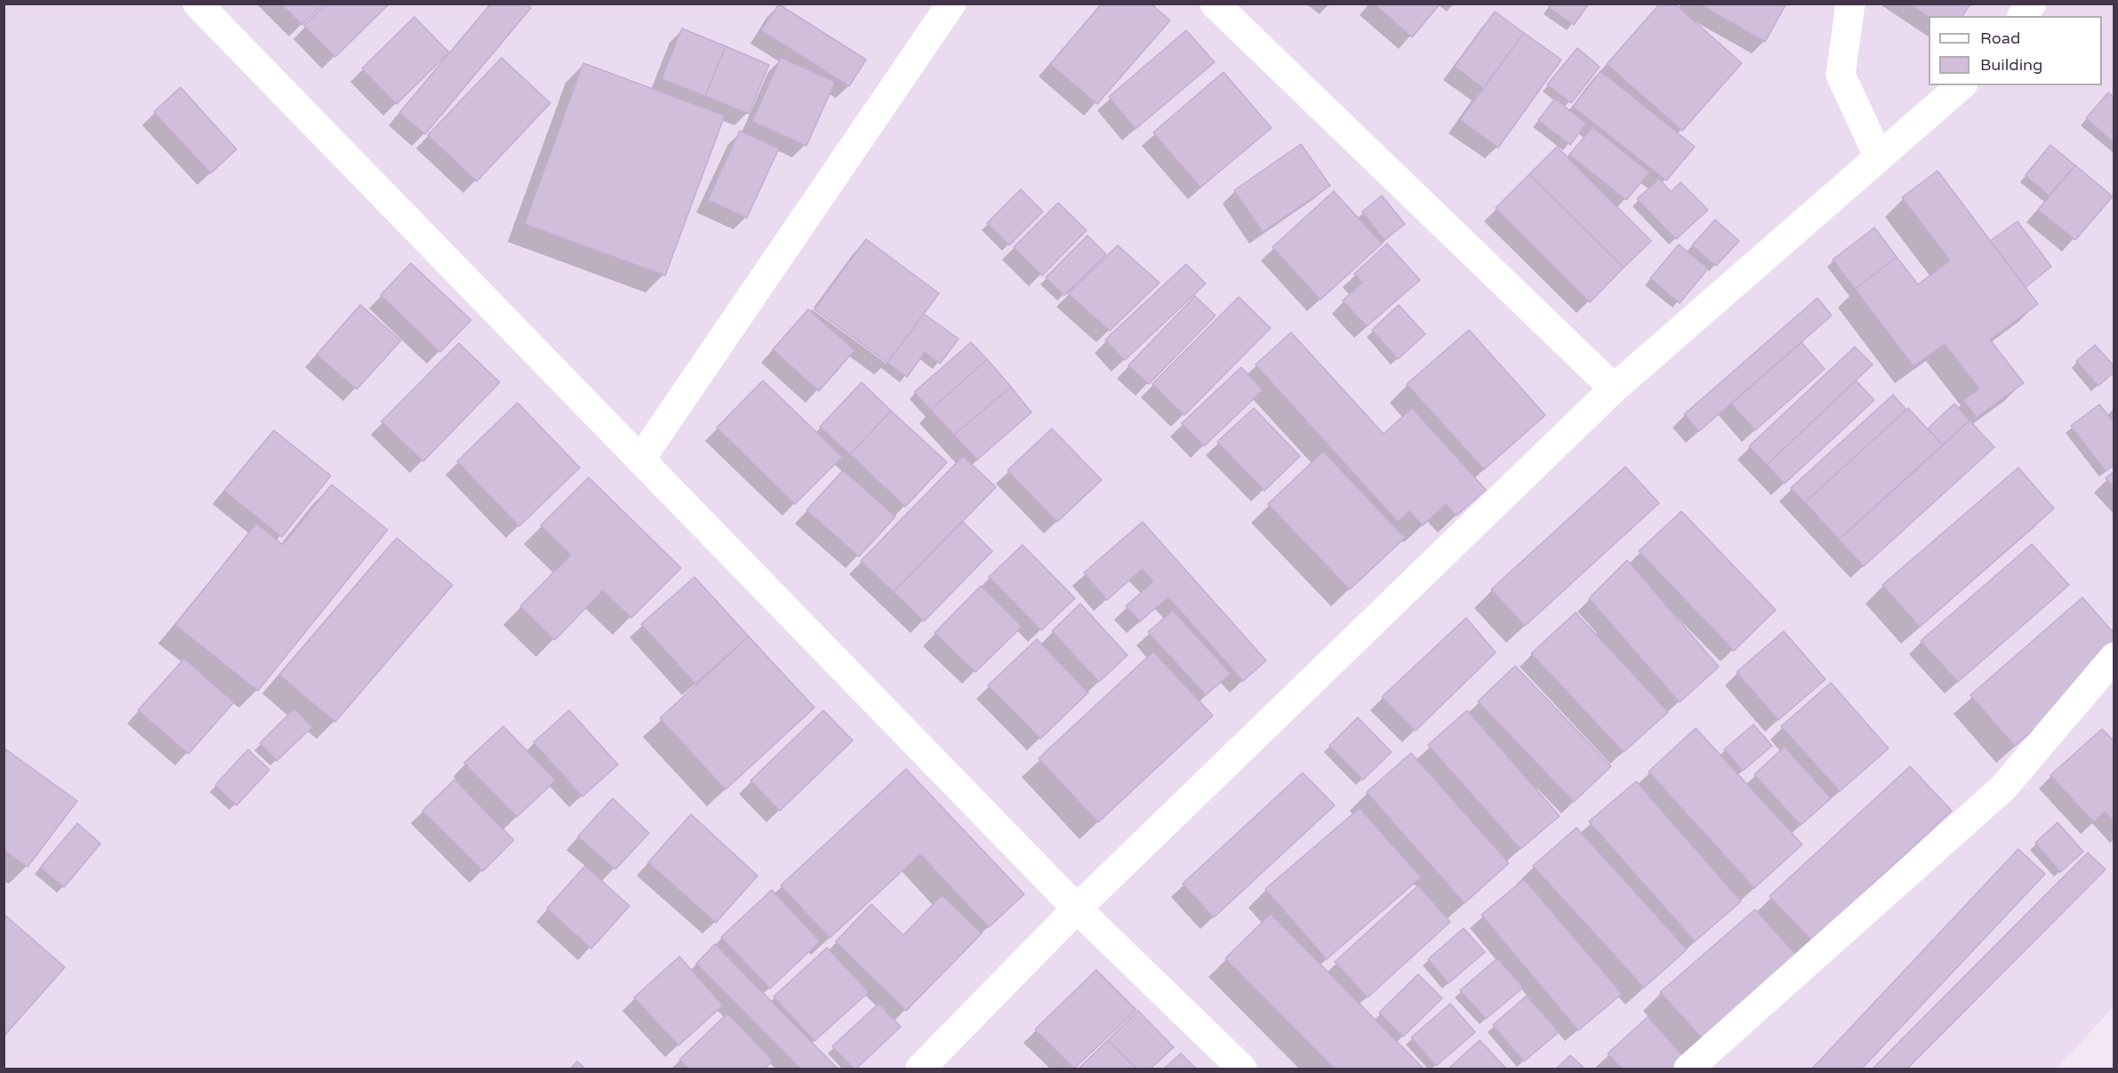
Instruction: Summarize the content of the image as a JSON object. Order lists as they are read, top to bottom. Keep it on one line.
{"legend":["Road","Building"]}
